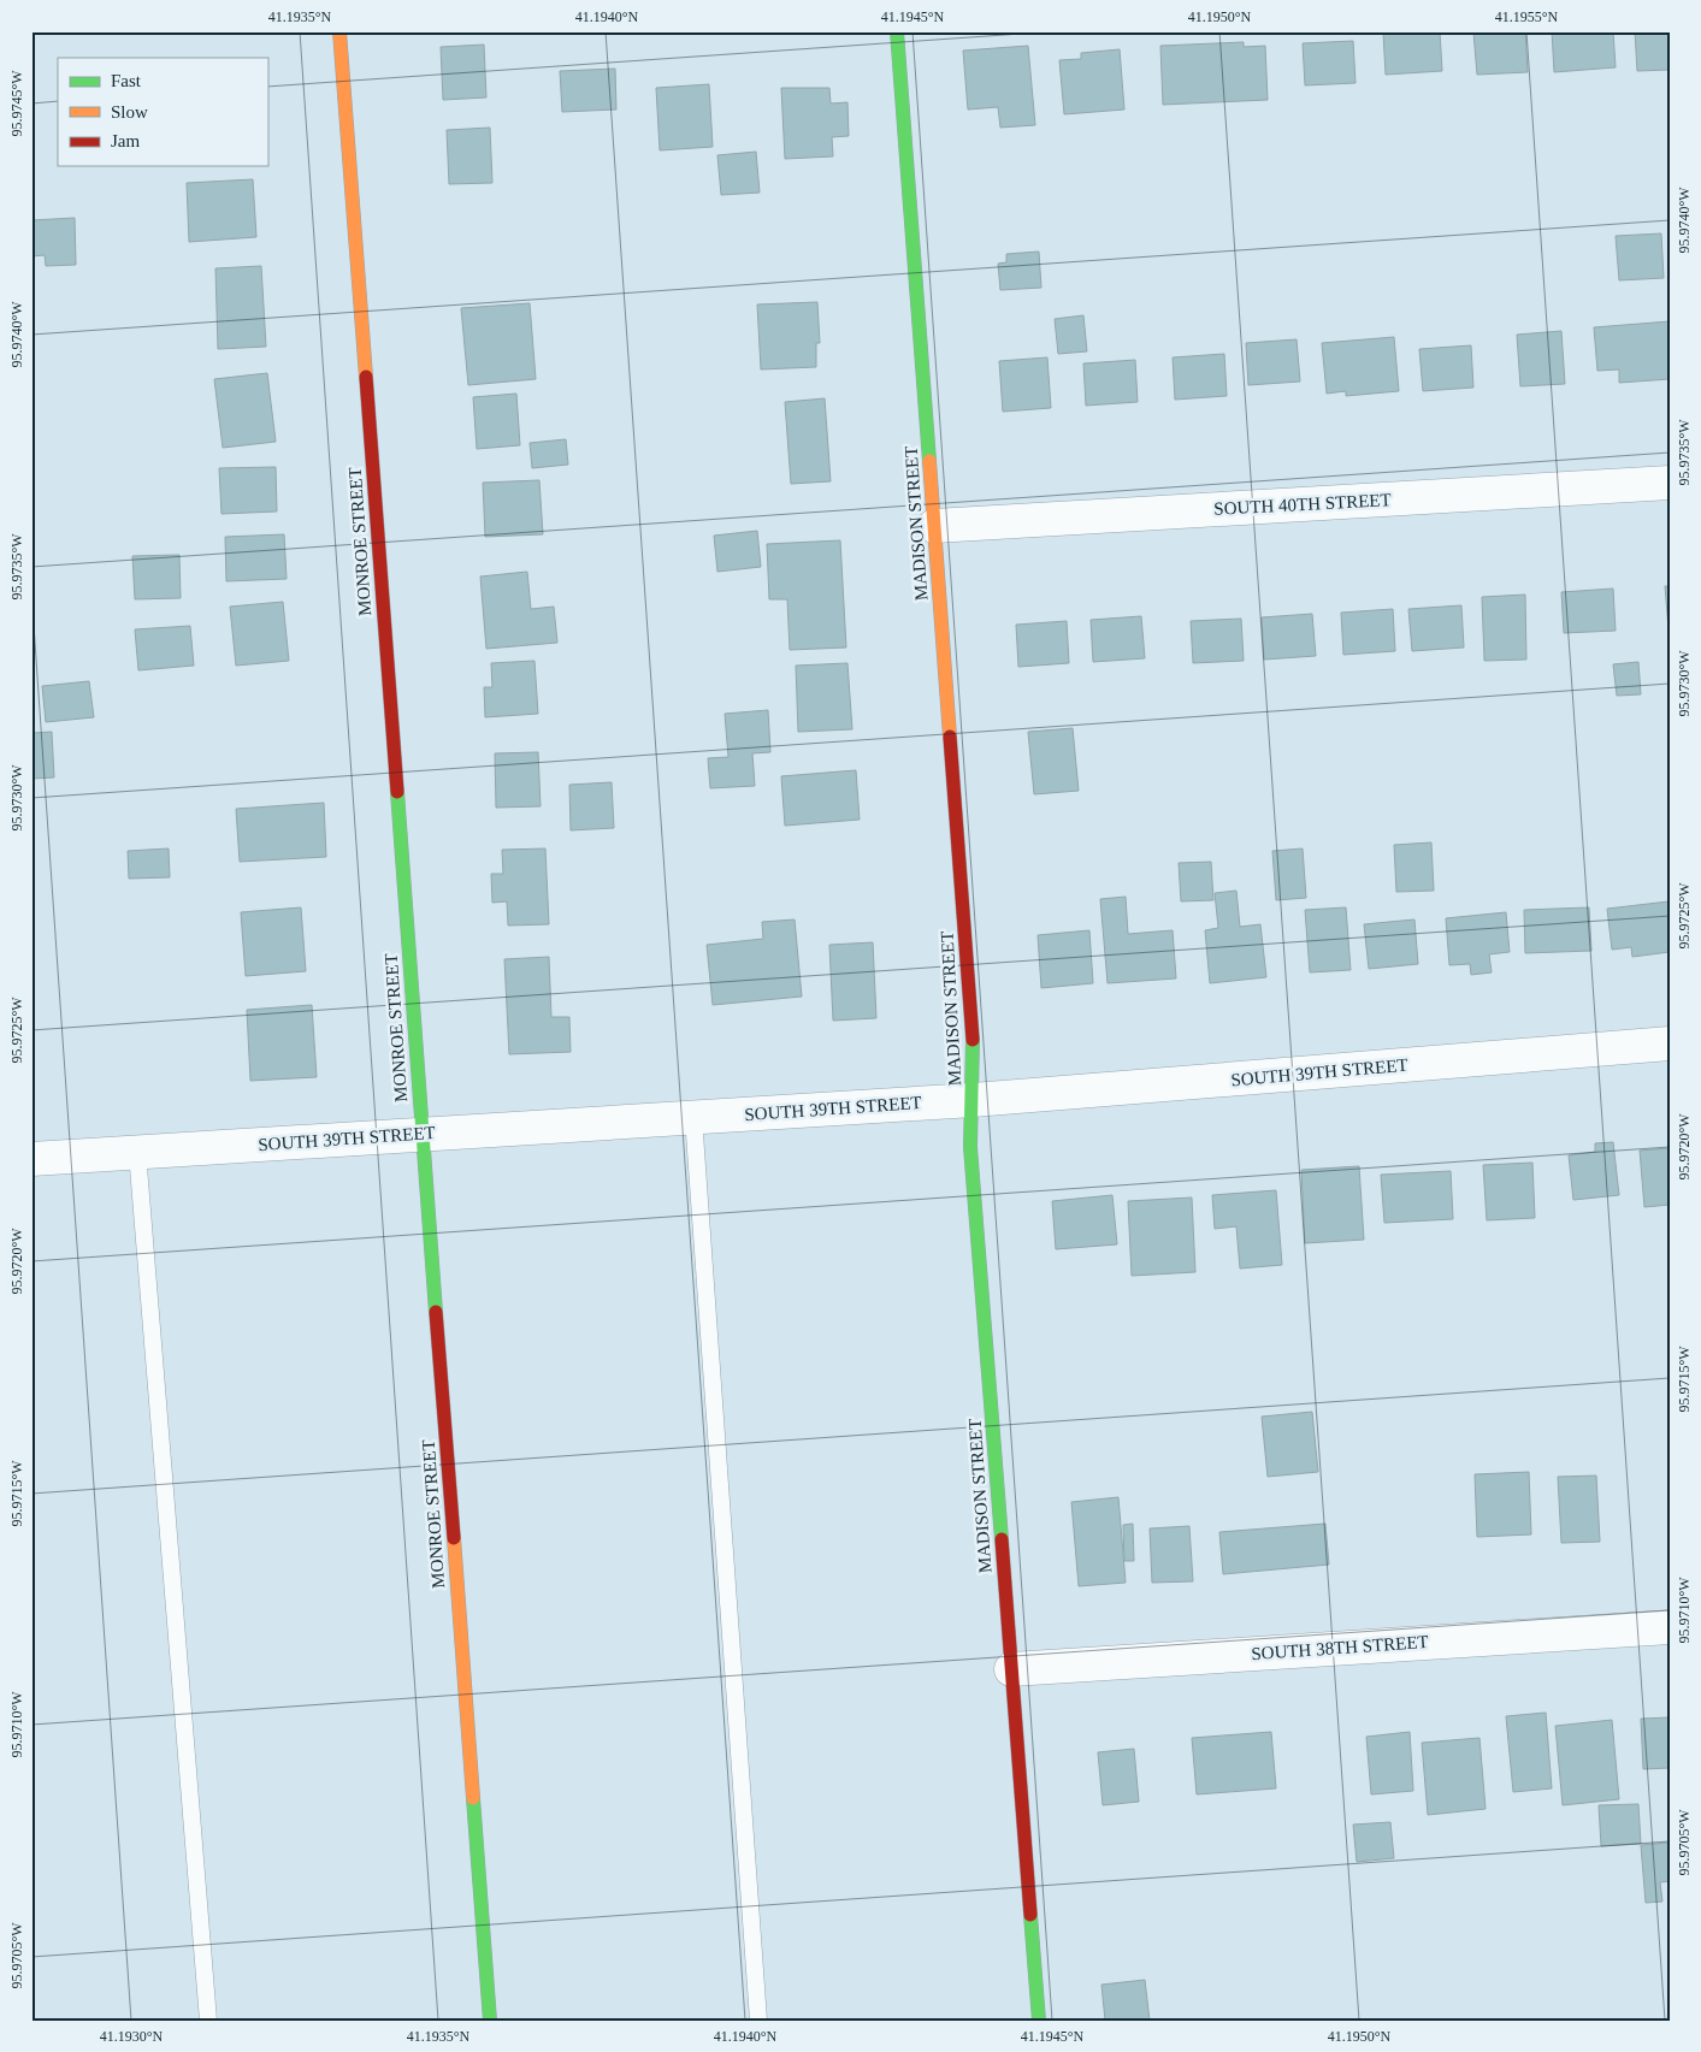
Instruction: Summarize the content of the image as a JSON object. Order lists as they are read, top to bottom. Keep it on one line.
{"streets":{"street":["SOUTH 40TH STREET","MADISON STREET","MONROE STREET","SOUTH 39TH STREET","SOUTH 38TH STREET"]},"crossings":[["SOUTH 40TH STREET","MADISON STREET"],["MADISON STREET","SOUTH 39TH STREET"],["MADISON STREET","SOUTH 38TH STREET"],["MONROE STREET","SOUTH 39TH STREET"]],"legend":["Fast","Slow","Jam"],"coordinates":["41.1935°N","41.1940°N","41.1945°N","41.1950°N","41.1955°N","95.9745°W","95.9740°W","95.9735°W","95.9730°W","95.9725°W","95.9720°W","95.9715°W","95.9710°W","95.9705°W","41.1930°N"]}
